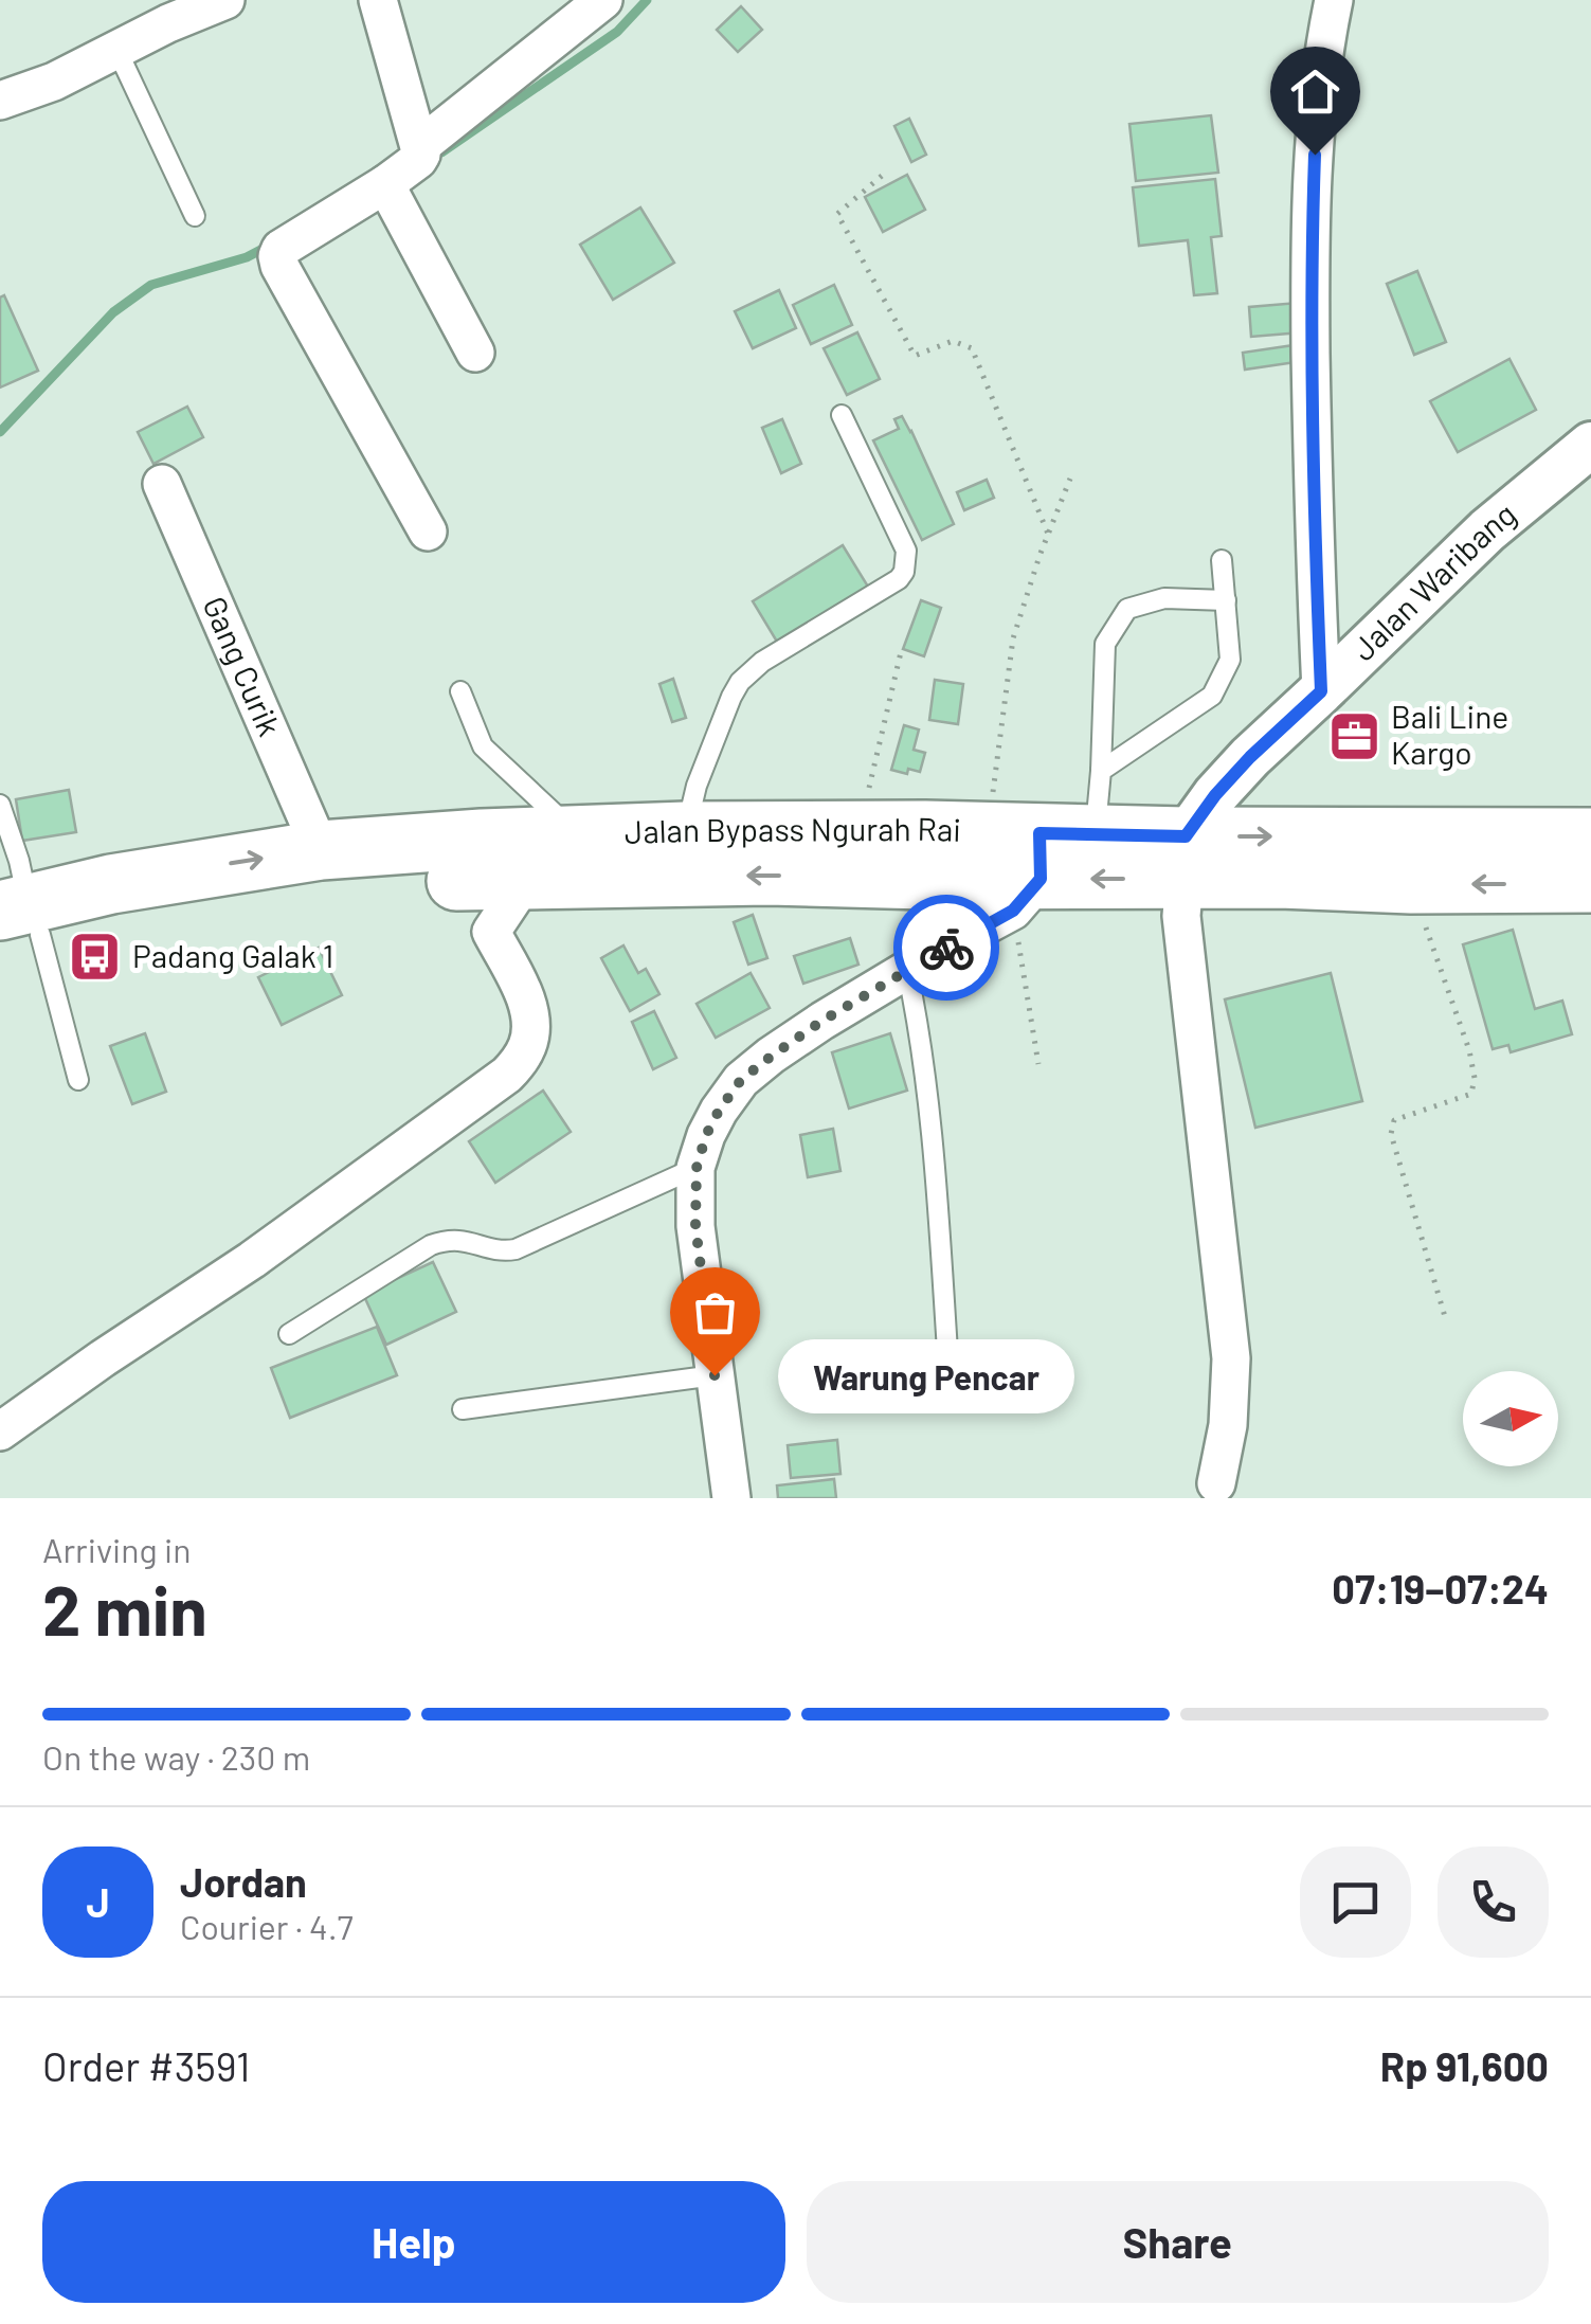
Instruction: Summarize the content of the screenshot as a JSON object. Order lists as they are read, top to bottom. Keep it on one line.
{"streets":{"highway":["Jalan Bypass Ngurah Rai"],"street":["Jalan Waribang","Gang Curik"]},"crossings":[["Jalan Waribang","Jalan Bypass Ngurah Rai"],["Gang Curik","Jalan Bypass Ngurah Rai"]],"places":{"office":["Bali Line Kargo"],"bus stop":["Padang Galak 1"],"other":["Warung Pencar"]},"north":"right","page":{"bubble":"Warung Pencar","heading":["2 min","Arriving in","07:19–07:24"],"panel":["Jordan","Courier · 4.7","Order #3591","Rp 91,600"],"bar":"On the way · 230 m","round":"J","buttons":["Help","Share"]}}
